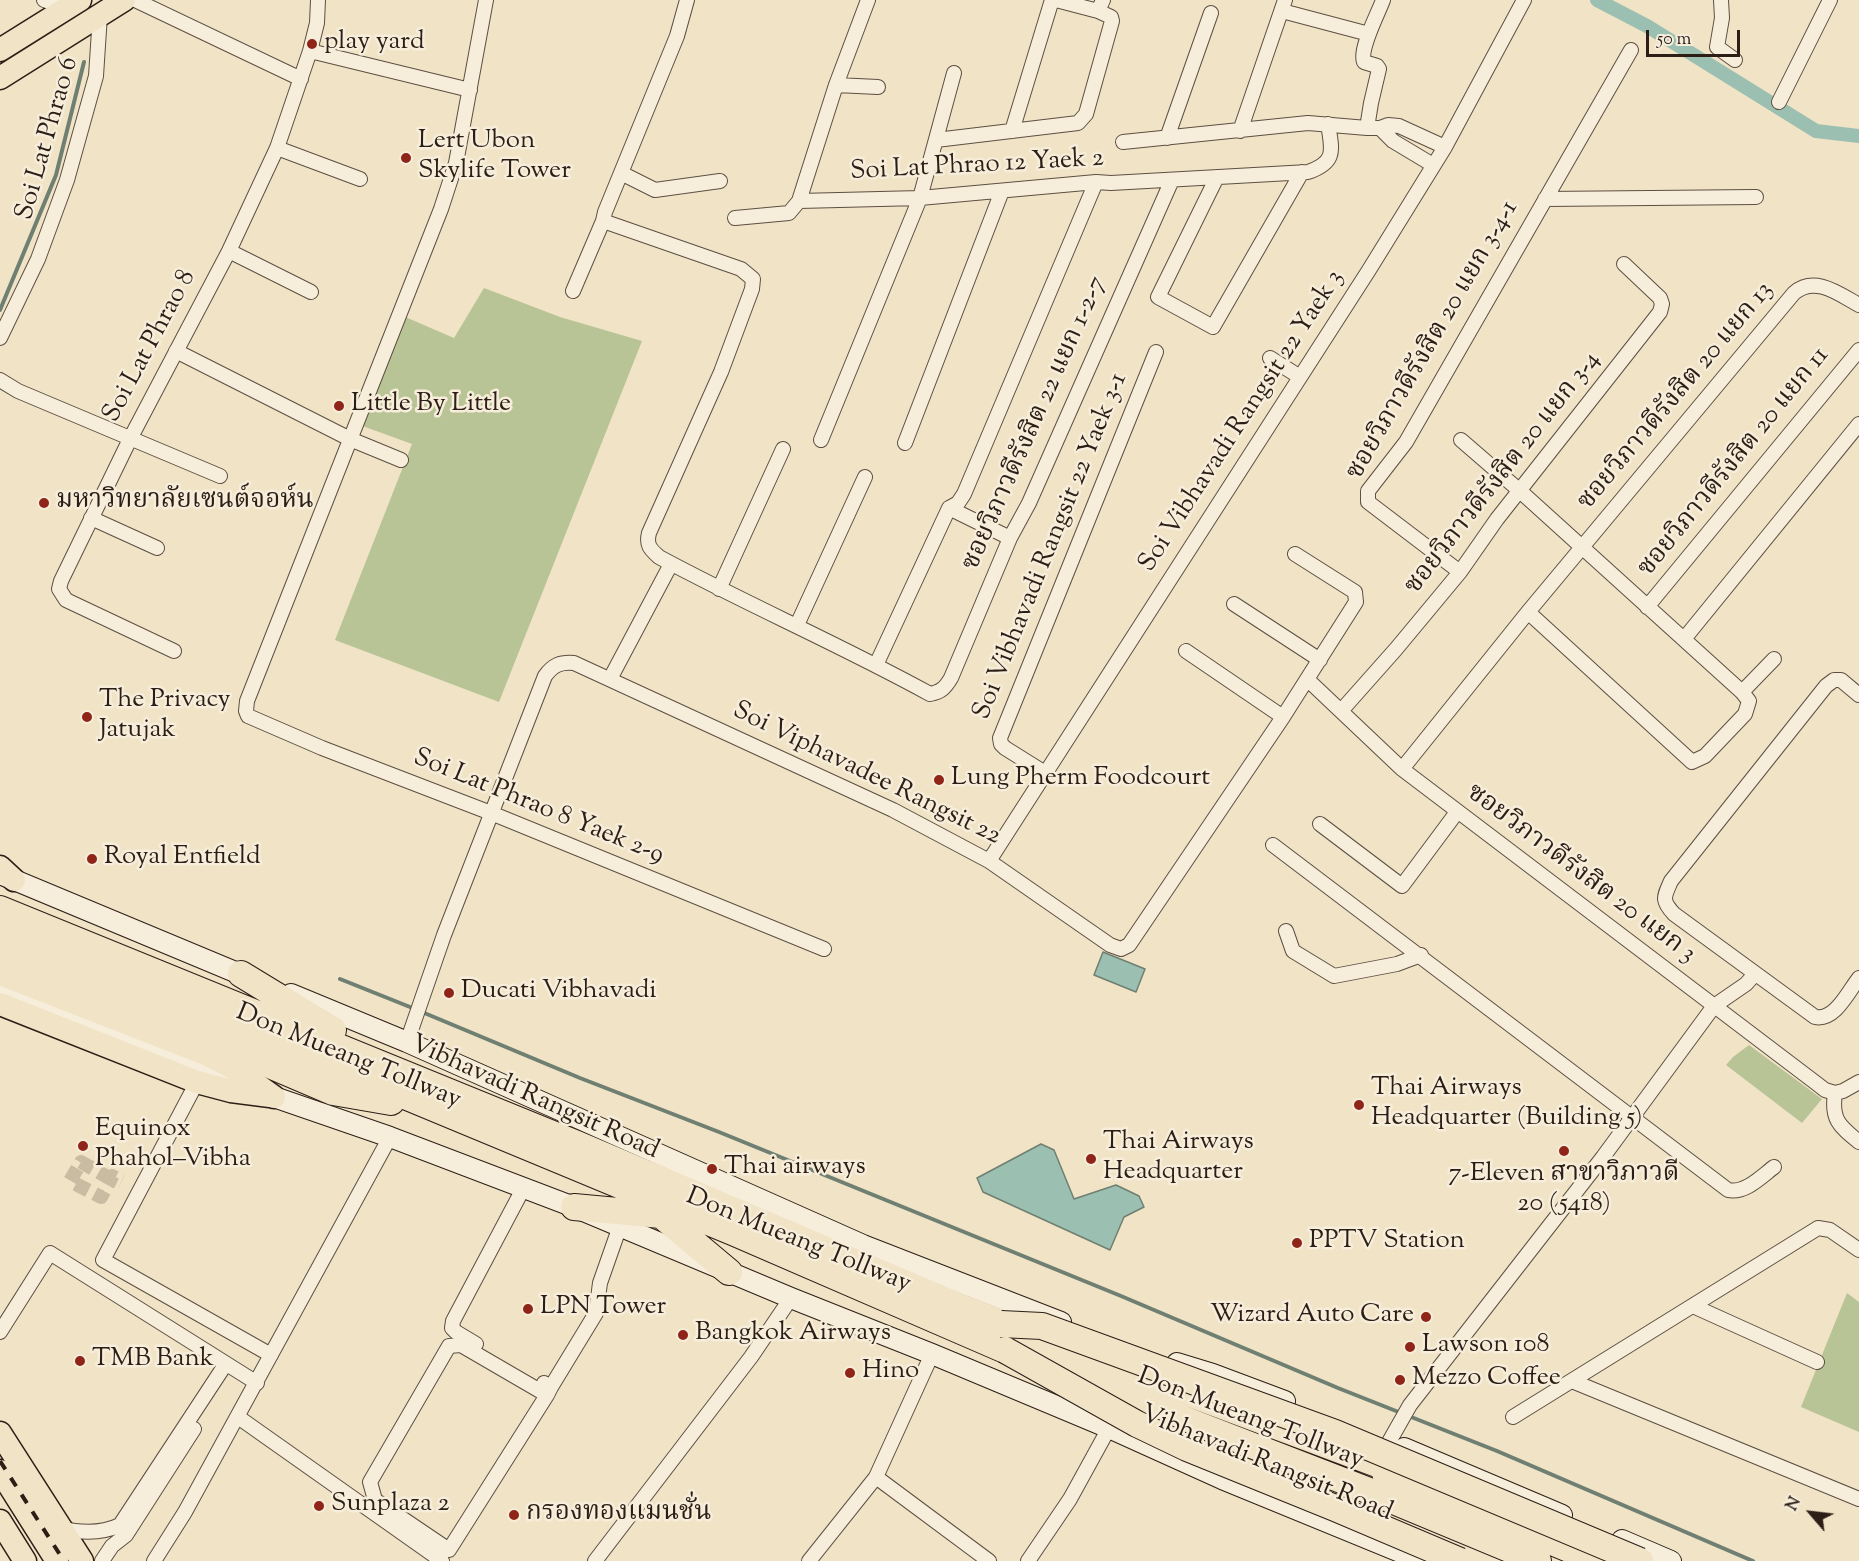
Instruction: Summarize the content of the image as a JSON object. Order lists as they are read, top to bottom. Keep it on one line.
{"streets":{"highway":["Don Mueang Tollway","Vibhavadi Rangsit Road"],"street":["Soi Lat Phrao 6","Soi Lat Phrao 12 Yaek 2","ซอยวิภาวดีรังสิต 20 แยก 3-4-1","Soi Lat Phrao 8","ซอยวิภาวดีรังสิต 20 แยก 13","Soi Vibhavadi Rangsit 22 Yaek 3","ซอยวิภาวดีรังสิต 22 แยก 1-2-7","ซอยวิภาวดีรังสิต 20 แยก 11","ซอยวิภาวดีรังสิต 20 แยก 3-4","Soi Vibhavadi Rangsit 22 Yaek 3-1","Soi Viphavadee Rangsit 22","Soi Lat Phrao 8 Yaek 2-9","ซอยวิภาวดีรังสิต 20 แยก 3"]},"crossings":[["Soi Lat Phrao 12 Yaek 2","Soi Vibhavadi Rangsit 22 Yaek 3"],["Soi Lat Phrao 12 Yaek 2","ซอยวิภาวดีรังสิต 22 แยก 1-2-7"],["ซอยวิภาวดีรังสิต 20 แยก 3-4-1","ซอยวิภาวดีรังสิต 20 แยก 3-4"],["ซอยวิภาวดีรังสิต 20 แยก 13","ซอยวิภาวดีรังสิต 20 แยก 3"],["Soi Vibhavadi Rangsit 22 Yaek 3","Soi Vibhavadi Rangsit 22 Yaek 3-1"],["Soi Vibhavadi Rangsit 22 Yaek 3","Soi Viphavadee Rangsit 22"],["ซอยวิภาวดีรังสิต 20 แยก 3-4","ซอยวิภาวดีรังสิต 20 แยก 3"],["Soi Viphavadee Rangsit 22","Soi Lat Phrao 8 Yaek 2-9"],["Soi Viphavadee Rangsit 22","ซอยวิภาวดีรังสิต 20 แยก 3"],["Soi Viphavadee Rangsit 22","Vibhavadi Rangsit Road"]],"places":["play yard","Lert Ubon Skylife Tower","Little By Little","มหาวิทยาลัยเซนต์จอห์น","The Privacy Jatujak","Lung Pherm Foodcourt","Royal Entfield","Ducati Vibhavadi","Thai Airways Headquarter (Building 5)","Equinox Phahol–Vibha","7-Eleven สาขาวิภาวดี 20 (5418)","Thai Airways Headquarter","Thai airways","PPTV Station","LPN Tower","Wizard Auto Care","Bangkok Airways","Lawson 108","TMB Bank","Hino","Mezzo Coffee","Sunplaza 2","กรองทองแมนชั่น"],"scale_bar":"50 m","north":"top left"}
